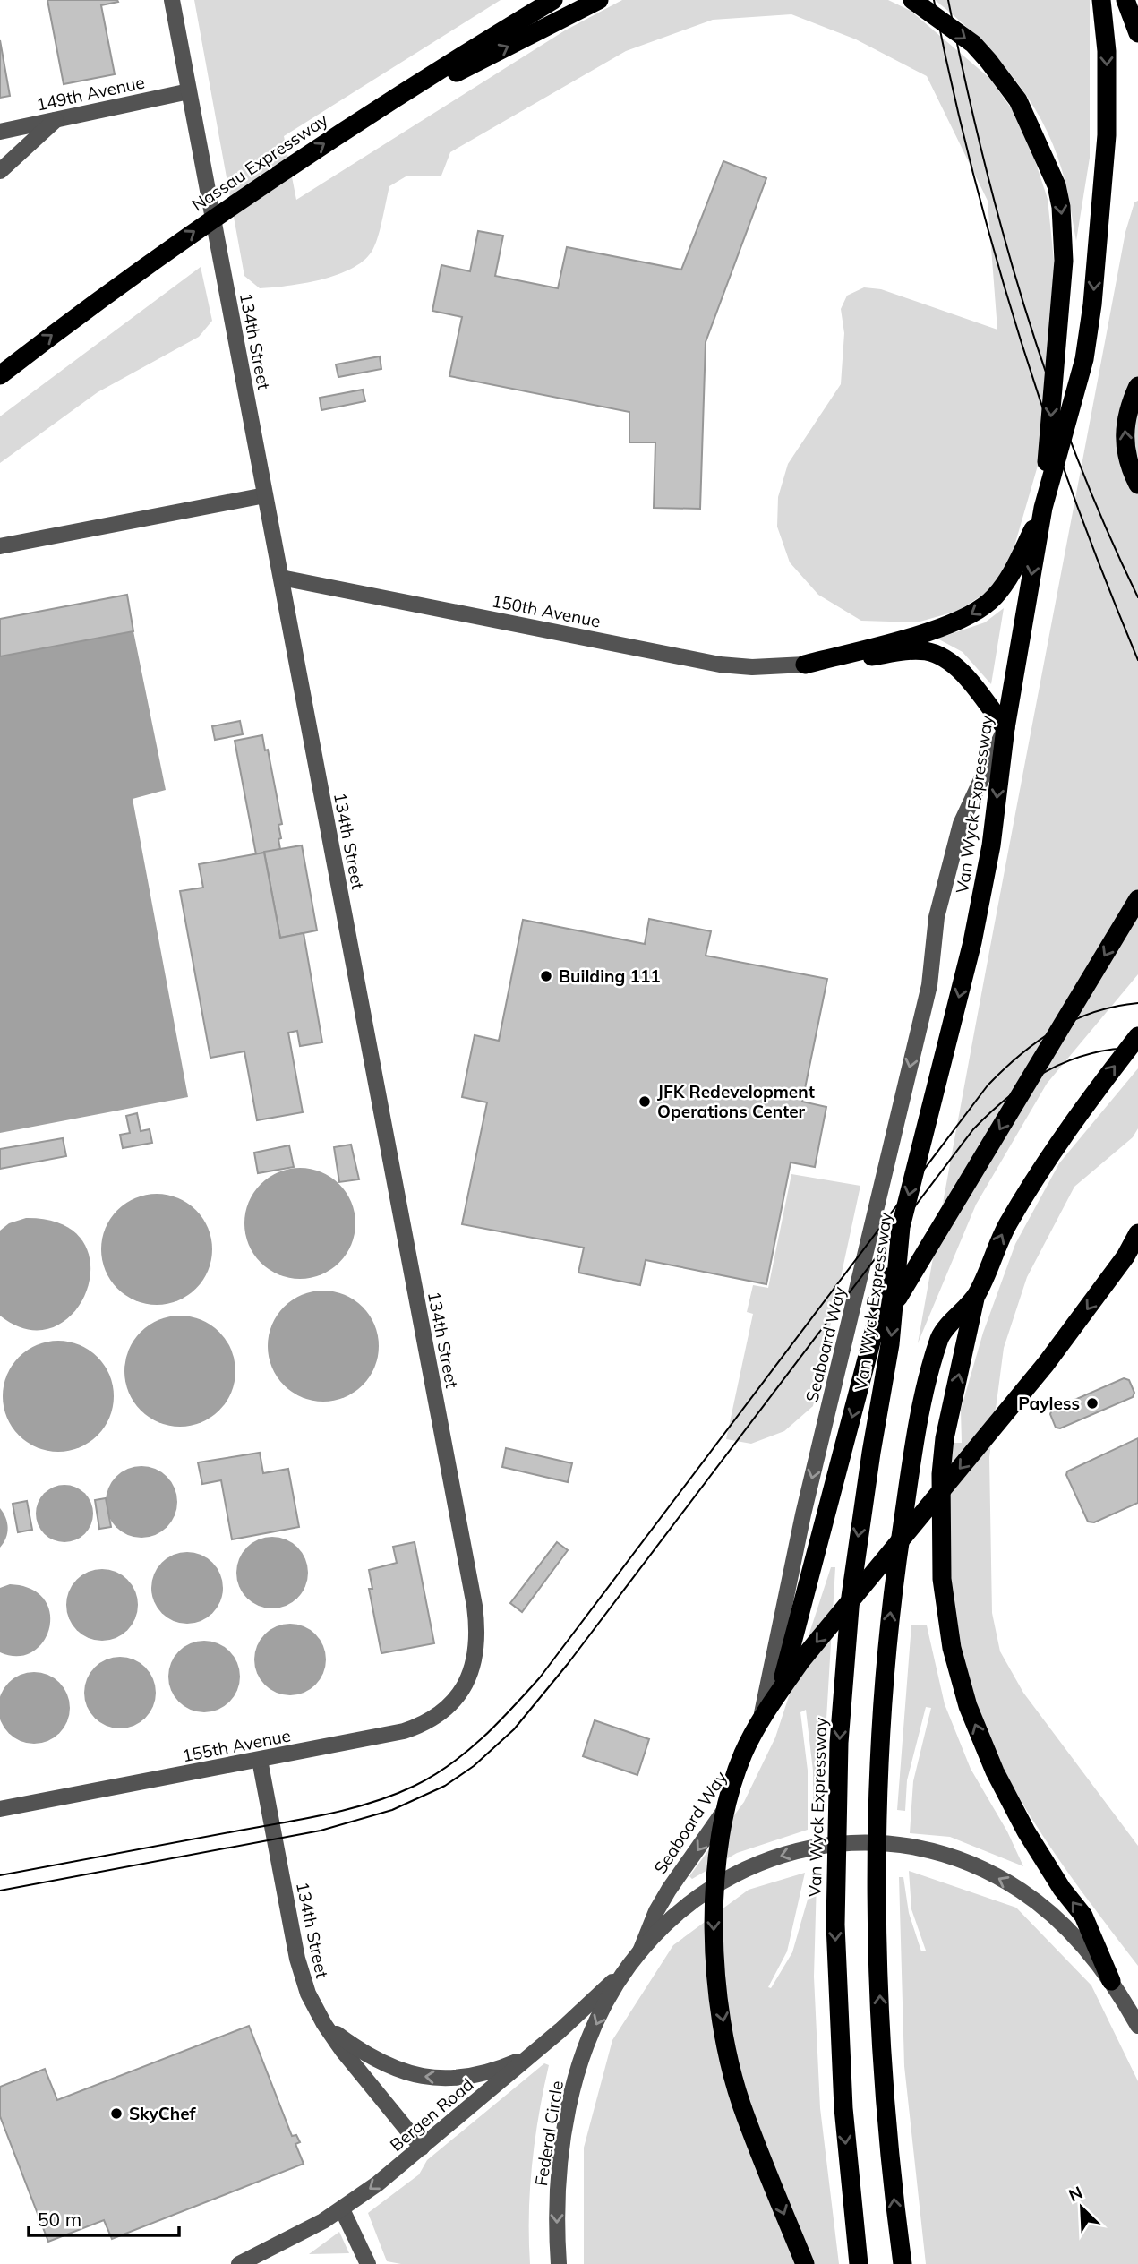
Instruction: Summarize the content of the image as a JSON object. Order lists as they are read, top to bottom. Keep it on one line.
{"streets":{"highway":["Nassau Expressway","Van Wyck Expressway"],"street":["149th Avenue","134th Street","150th Avenue","Seaboard Way","155th Avenue","Bergen Road","Federal Circle"]},"crossings":[["149th Avenue","134th Street"],["134th Street","150th Avenue"],["134th Street","155th Avenue"],["134th Street","Bergen Road"],["Van Wyck Expressway","Seaboard Way"],["Seaboard Way","Federal Circle"],["Bergen Road","Federal Circle"]],"one_way":["Nassau Expressway","Seaboard Way"],"places":["Building 111","JFK Redevelopment Operations Center","Payless","SkyChef"],"scale_bar":"50 m","north":"top left"}
